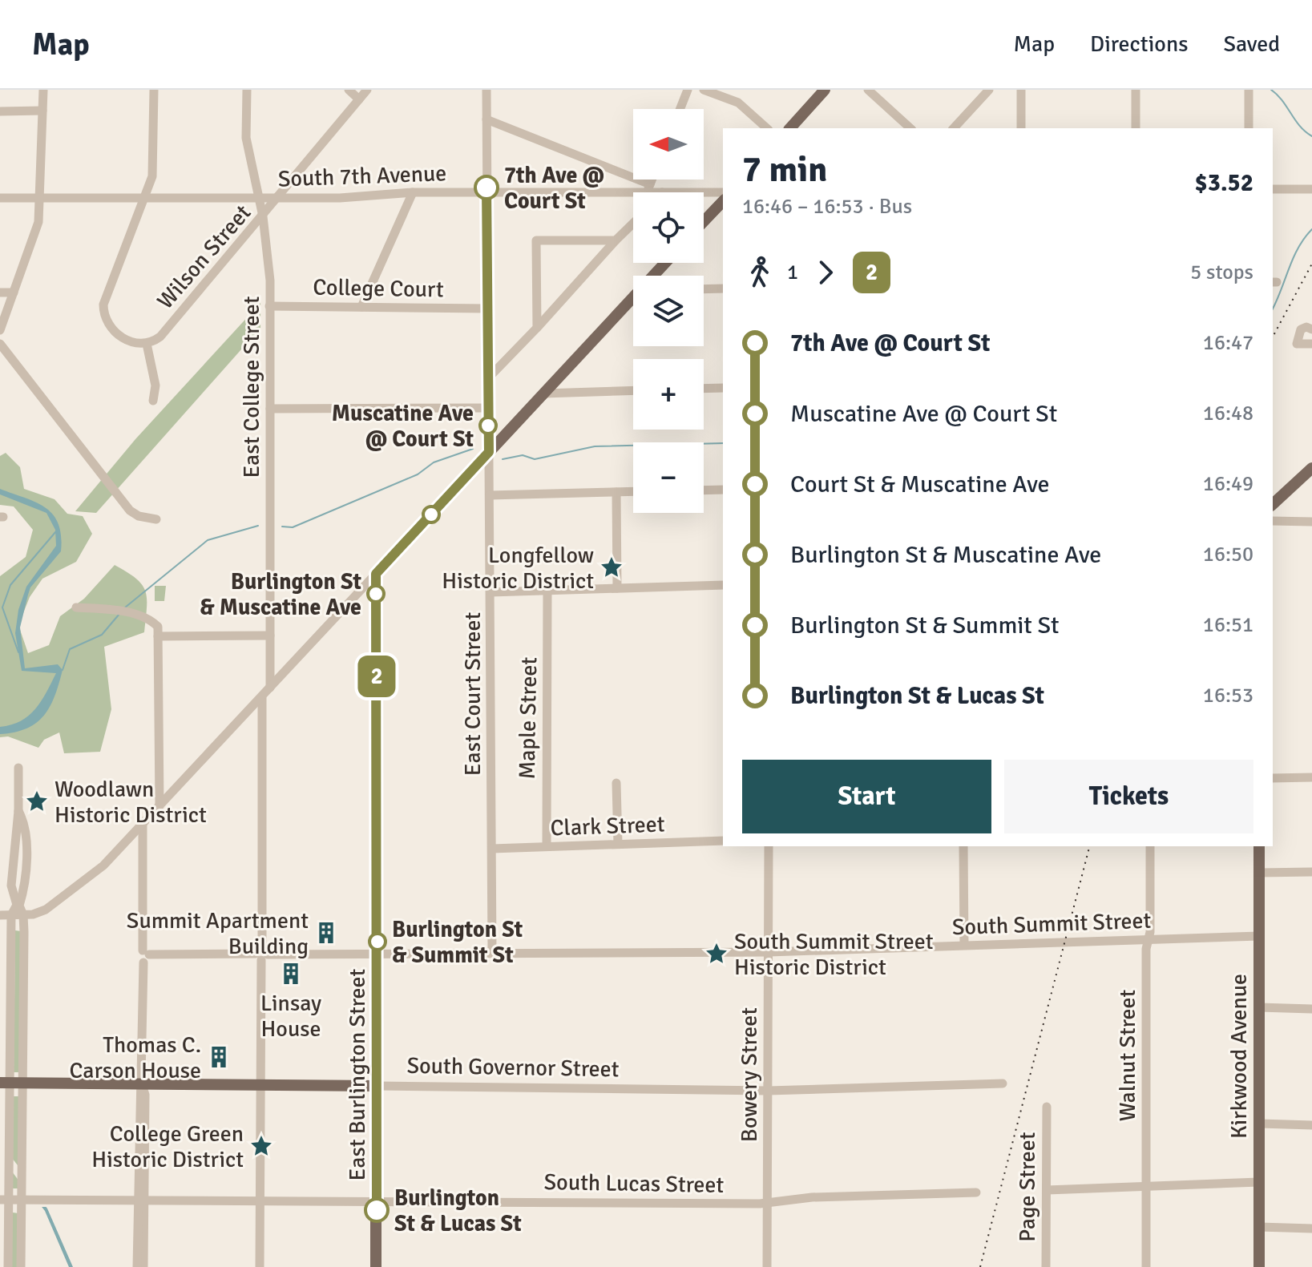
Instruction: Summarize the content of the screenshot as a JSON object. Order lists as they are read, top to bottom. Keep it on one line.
{"streets":{"main road":["Kirkwood Avenue","South Governor Street","East Burlington Street"],"street":["South 7th Avenue","Wilson Street","College Court","East College Street","East Court Street","Maple Street","Clark Street","South Summit Street","Walnut Street","Bowery Street","South Lucas Street","Page Street"]},"crossings":[["South 7th Avenue","Wilson Street"],["South 7th Avenue","East College Street"],["South 7th Avenue","East Court Street"],["Wilson Street","East College Street"],["College Court","East College Street"],["College Court","East Court Street"],["East Court Street","Clark Street"],["East Court Street","South Summit Street"],["Maple Street","Clark Street"],["South Summit Street","Walnut Street"],["South Summit Street","Kirkwood Avenue"],["South Summit Street","East Burlington Street"],["South Summit Street","Bowery Street"],["South Governor Street","East Burlington Street"],["South Governor Street","Bowery Street"],["East Burlington Street","South Lucas Street"],["Bowery Street","South Lucas Street"]],"places":{"other":["7th Ave @ Court St","Muscatine Ave @ Court St","Burlington St & Muscatine Ave","Burlington St & Summit St","Burlington St & Lucas St"],"place":["Longfellow Historic District","Woodlawn Historic District","South Summit Street Historic District","College Green Historic District"],"building":["Summit Apartment Building","Linsay House","Thomas C. Carson House"]},"lines":["bus line 2"],"north":"left","page":{"header":"Map","nav":["Map","Directions","Saved"],"on_map":"2","map_buttons":["+","−"],"heading":["7 min","16:46 – 16:53 · Bus","$3.52"],"legs":["1","2","5 stops"],"list":[{"name":"7th Ave @ Court St","value":"16:47"},{"name":"Muscatine Ave @ Court St","value":"16:48"},{"name":"Court St & Muscatine Ave","value":"16:49"},{"name":"Burlington St & Muscatine Ave","value":"16:50"},{"name":"Burlington St & Summit St","value":"16:51"},{"name":"Burlington St & Lucas St","value":"16:53"}],"buttons":["Start","Tickets"]}}
